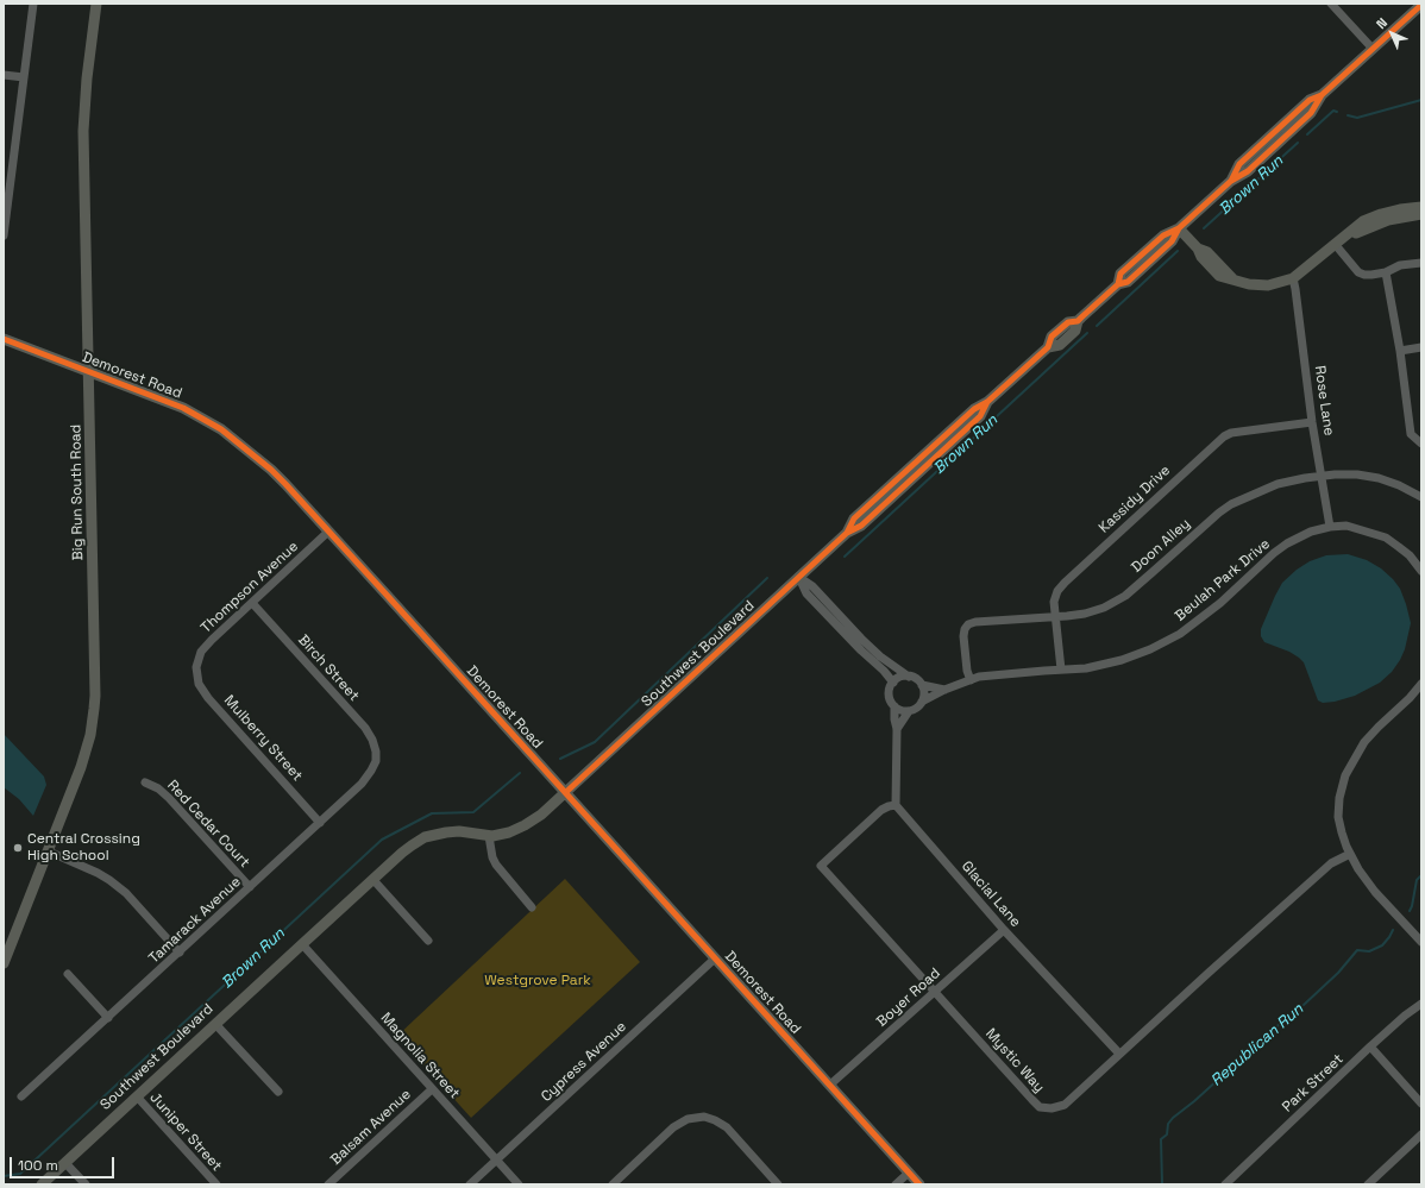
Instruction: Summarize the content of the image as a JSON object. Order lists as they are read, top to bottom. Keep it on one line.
{"streets":{"street":["Demorest Road","Rose Lane","Big Run South Road","Kassidy Drive","Doon Alley","Beulah Park Drive","Thompson Avenue","Southwest Boulevard","Birch Street","Mulberry Street","Red Cedar Court","Glacial Lane","Tamarack Avenue","Boyer Road","Magnolia Street","Mystic Way","Cypress Avenue","Park Street","Balsam Avenue","Juniper Street"]},"crossings":[["Demorest Road","Big Run South Road"],["Demorest Road","Thompson Avenue"],["Demorest Road","Southwest Boulevard"],["Demorest Road","Boyer Road"],["Demorest Road","Cypress Avenue"],["Rose Lane","Kassidy Drive"],["Rose Lane","Doon Alley"],["Rose Lane","Beulah Park Drive"],["Kassidy Drive","Doon Alley"],["Kassidy Drive","Beulah Park Drive"],["Doon Alley","Beulah Park Drive"],["Thompson Avenue","Birch Street"],["Thompson Avenue","Mulberry Street"],["Southwest Boulevard","Magnolia Street"],["Southwest Boulevard","Juniper Street"],["Birch Street","Tamarack Avenue"],["Mulberry Street","Tamarack Avenue"],["Red Cedar Court","Tamarack Avenue"],["Glacial Lane","Boyer Road"],["Glacial Lane","Mystic Way"],["Boyer Road","Mystic Way"],["Magnolia Street","Cypress Avenue"],["Magnolia Street","Balsam Avenue"]],"water":["Brown Run","Republican Run"],"parks":["Westgrove Park"],"places":["Central Crossing High School"],"scale_bar":"100 m","north":"top left"}
